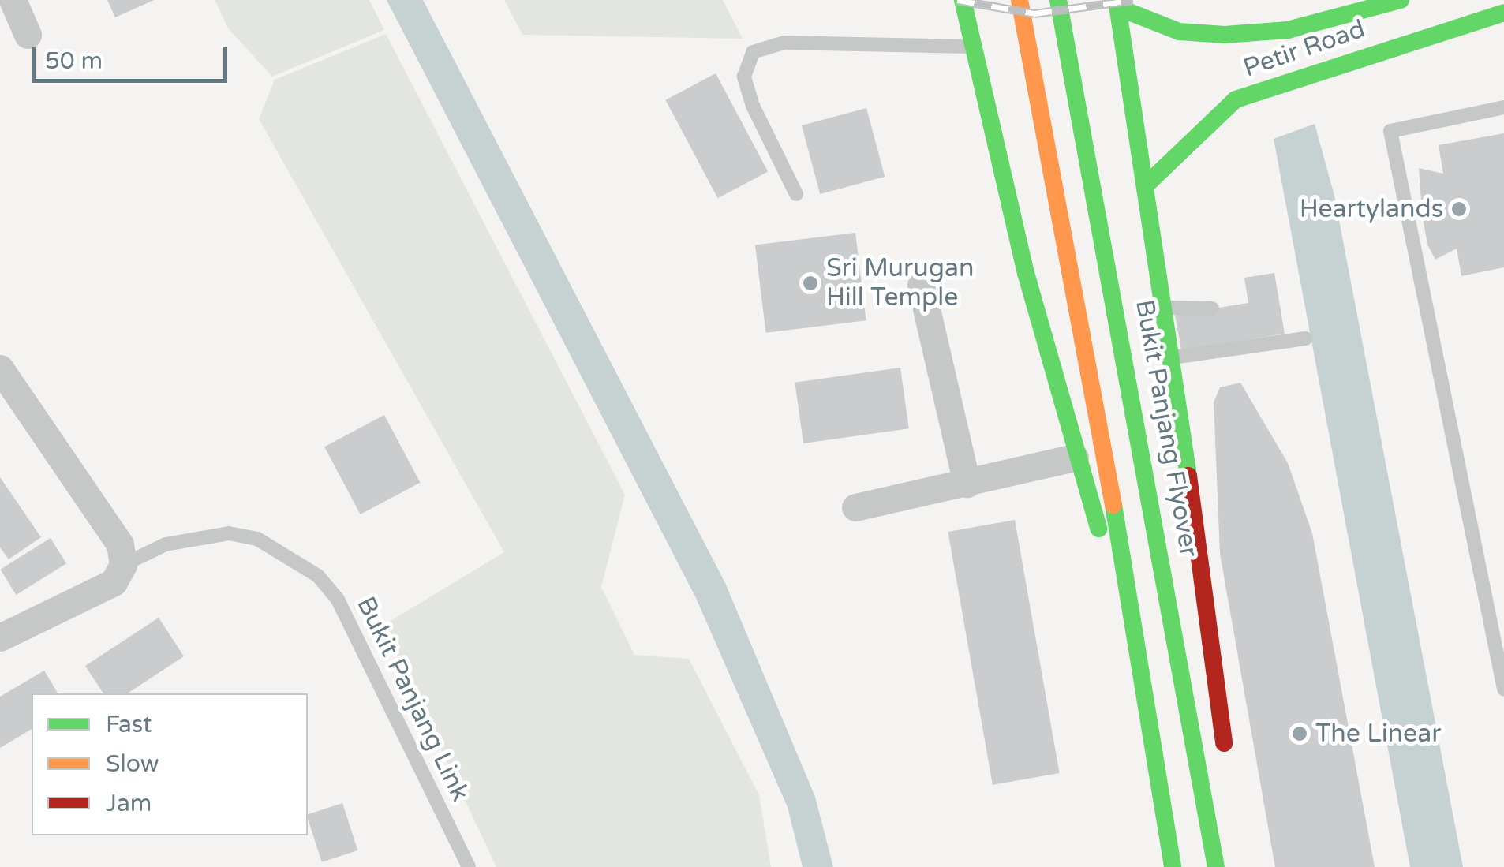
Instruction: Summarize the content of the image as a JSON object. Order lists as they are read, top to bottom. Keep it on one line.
{"streets":{"main road":["Petir Road","Bukit Panjang Flyover"],"lane":["Bukit Panjang Link"]},"places":["Heartylands","Sri Murugan Hill Temple","The Linear"],"legend":["Fast","Slow","Jam"],"scale_bar":"50 m"}
